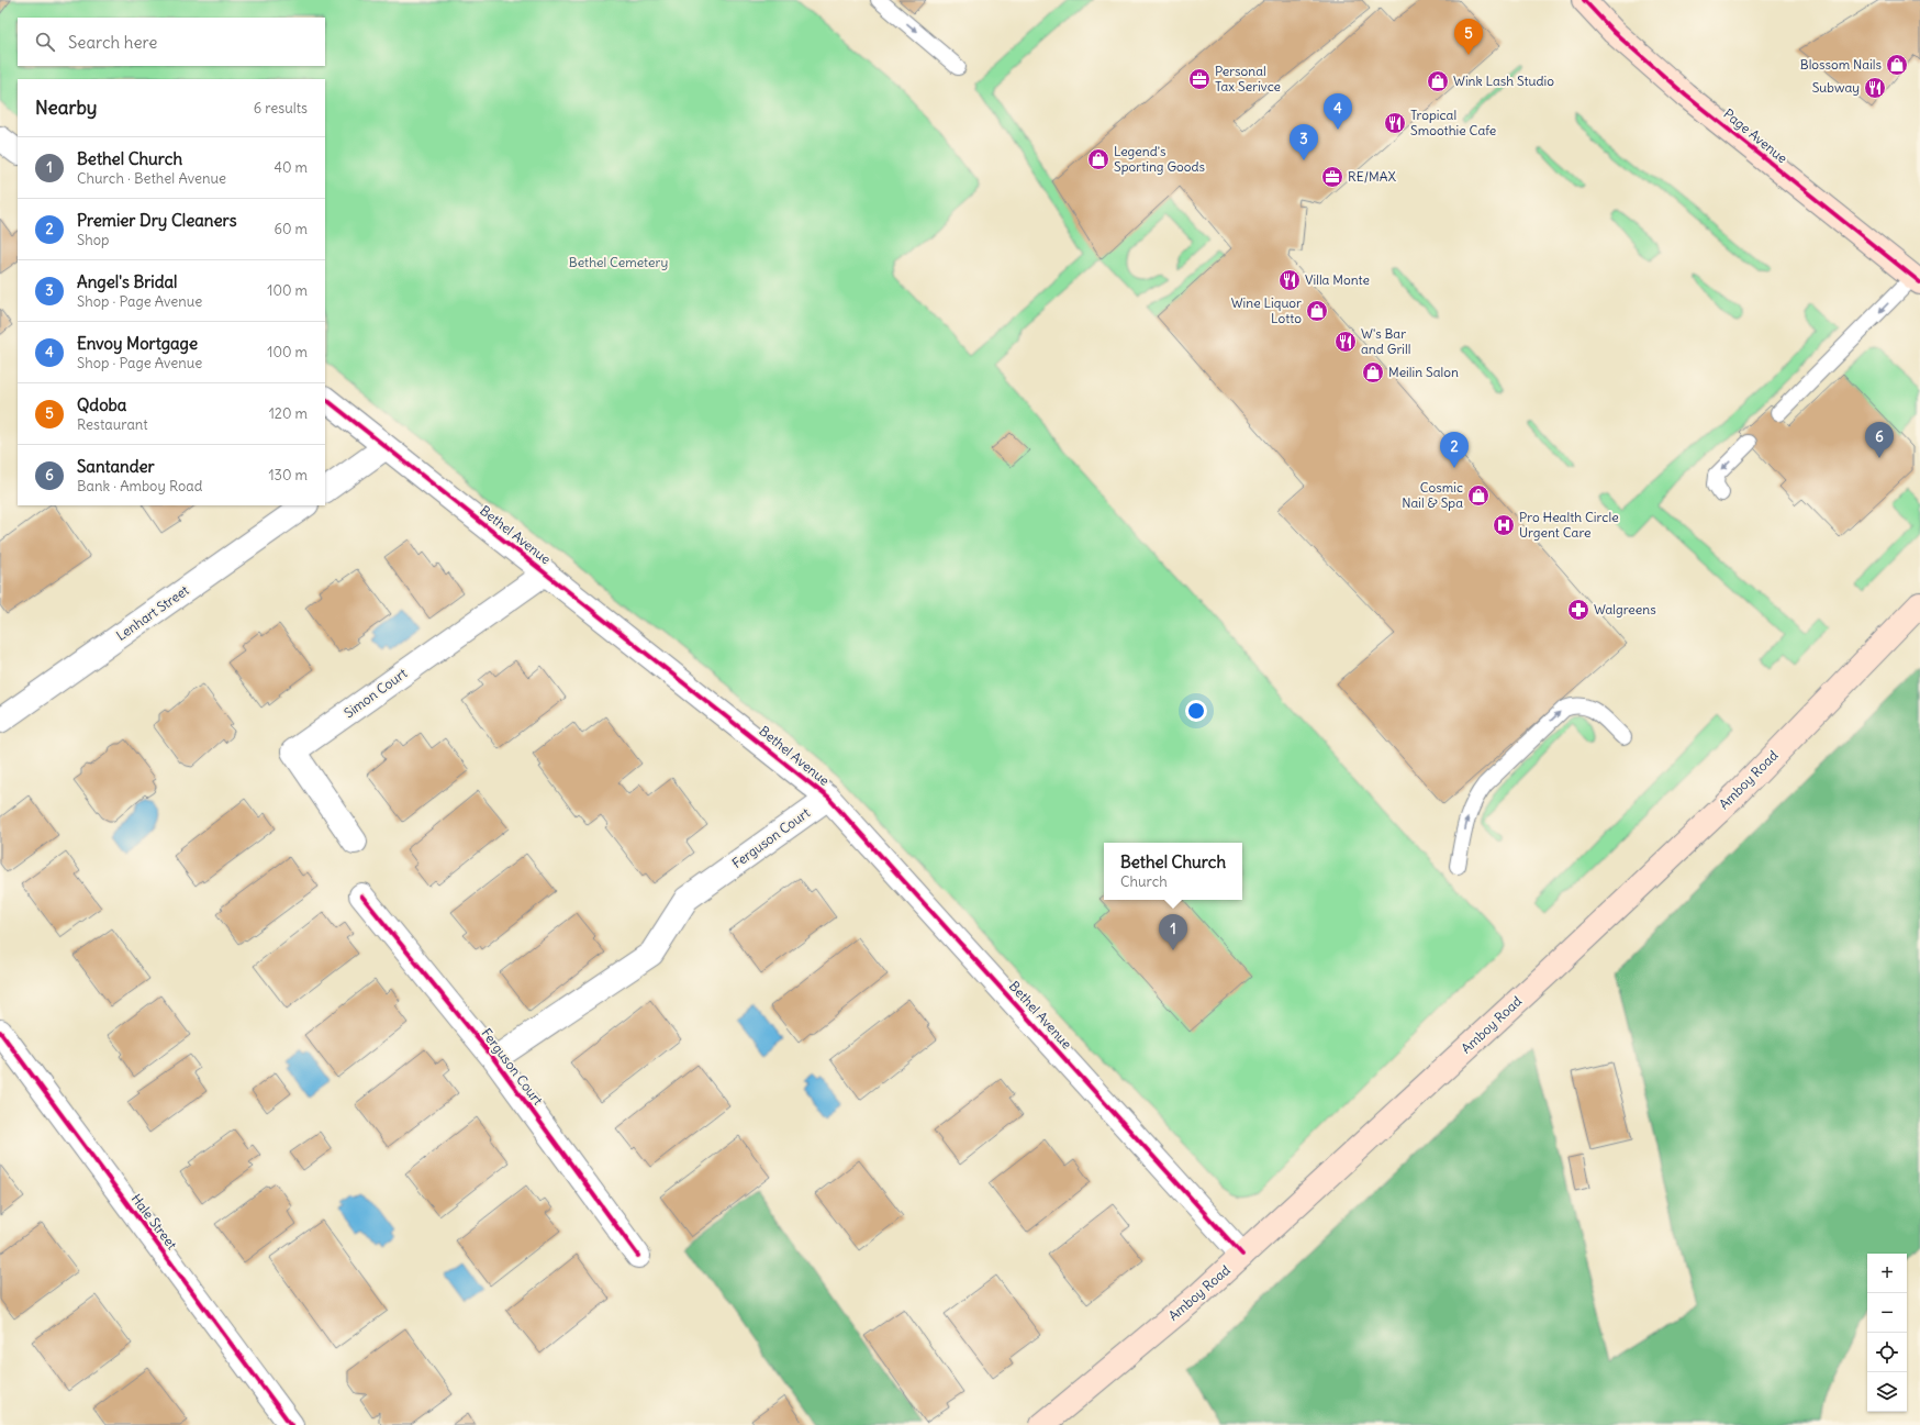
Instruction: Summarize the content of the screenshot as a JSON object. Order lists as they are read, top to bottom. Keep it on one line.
{"streets":{"main road":["Page Avenue","Amboy Road"],"street":["Bethel Avenue","Lenhart Street","Simon Court","Ferguson Court","Hale Street"]},"crossings":[["Bethel Avenue","Simon Court"],["Bethel Avenue","Amboy Road"],["Bethel Avenue","Ferguson Court"]],"parks":["Bethel Cemetery"],"places":{"shop":["Blossom Nails","Wink Lash Studio","Legend's Sporting Goods","Wine Liquor Lotto","Meilin Salon","Cosmic Nail & Spa"],"office":["Personal Tax Serivce","RE/MAX"],"restaurant":["Subway","Tropical Smoothie Cafe","Villa Monte","W's Bar and Grill"],"hospital":["Pro Health Circle Urgent Care"],"pharmacy":["Walgreens"]},"page":{"search":"Search here","pins":["5","4","3","6","2","1"],"heading":["Nearby","6 results"],"list":[{"mark":"1","name":"Bethel Church","note":"Church · Bethel Avenue","value":"40 m"},{"mark":"2","name":"Premier Dry Cleaners","note":"Shop","value":"60 m"},{"mark":"3","name":"Angel's Bridal","note":"Shop · Page Avenue","value":"100 m"},{"mark":"4","name":"Envoy Mortgage","note":"Shop · Page Avenue","value":"100 m"},{"mark":"5","name":"Qdoba","note":"Restaurant","value":"120 m"},{"mark":"6","name":"Santander","note":"Bank · Amboy Road","value":"130 m"}],"popup":["Bethel Church","Church"],"map_buttons":["+","−"]}}
